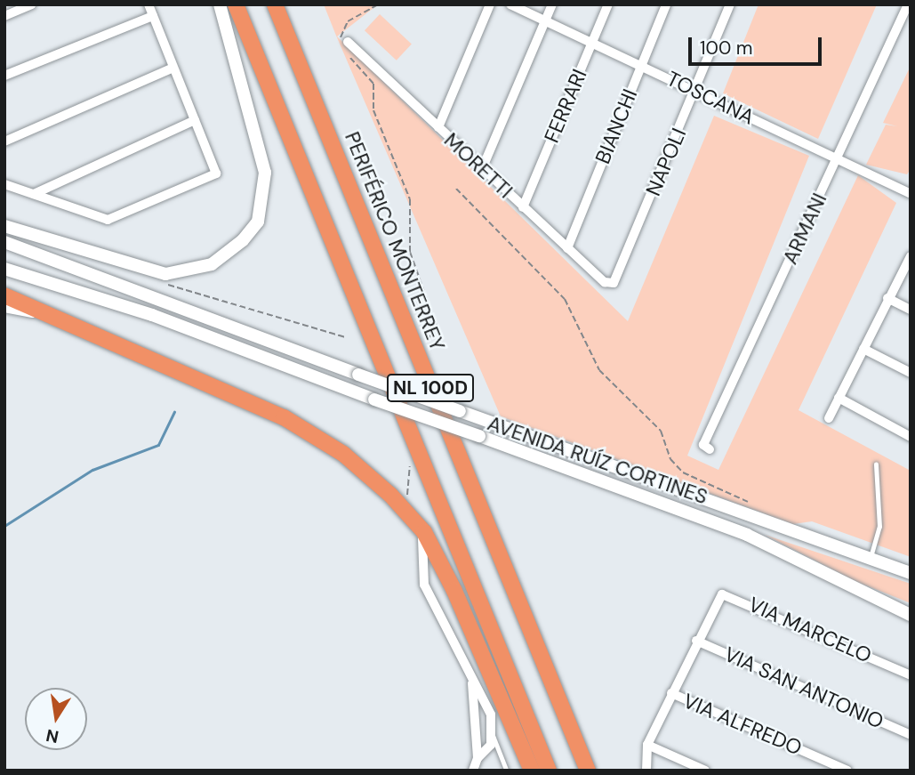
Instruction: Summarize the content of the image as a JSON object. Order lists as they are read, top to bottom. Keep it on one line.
{"streets":{"highway":["PERIFÉRICO MONTERREY","NL 100D"],"main road":["AVENIDA RUÍZ CORTINES"],"street":["TOSCANA","FERRARI","BIANCHI","NAPOLI","MORETTI","ARMANI","VIA MARCELO","VIA SAN ANTONIO","VIA ALFREDO"]},"crossings":[["TOSCANA","FERRARI"],["TOSCANA","BIANCHI"],["TOSCANA","NAPOLI"],["TOSCANA","ARMANI"],["FERRARI","MORETTI"],["BIANCHI","MORETTI"],["NAPOLI","MORETTI"],["VIA MARCELO","VIA SAN ANTONIO"]],"scale_bar":"100 m","north":"bottom"}
